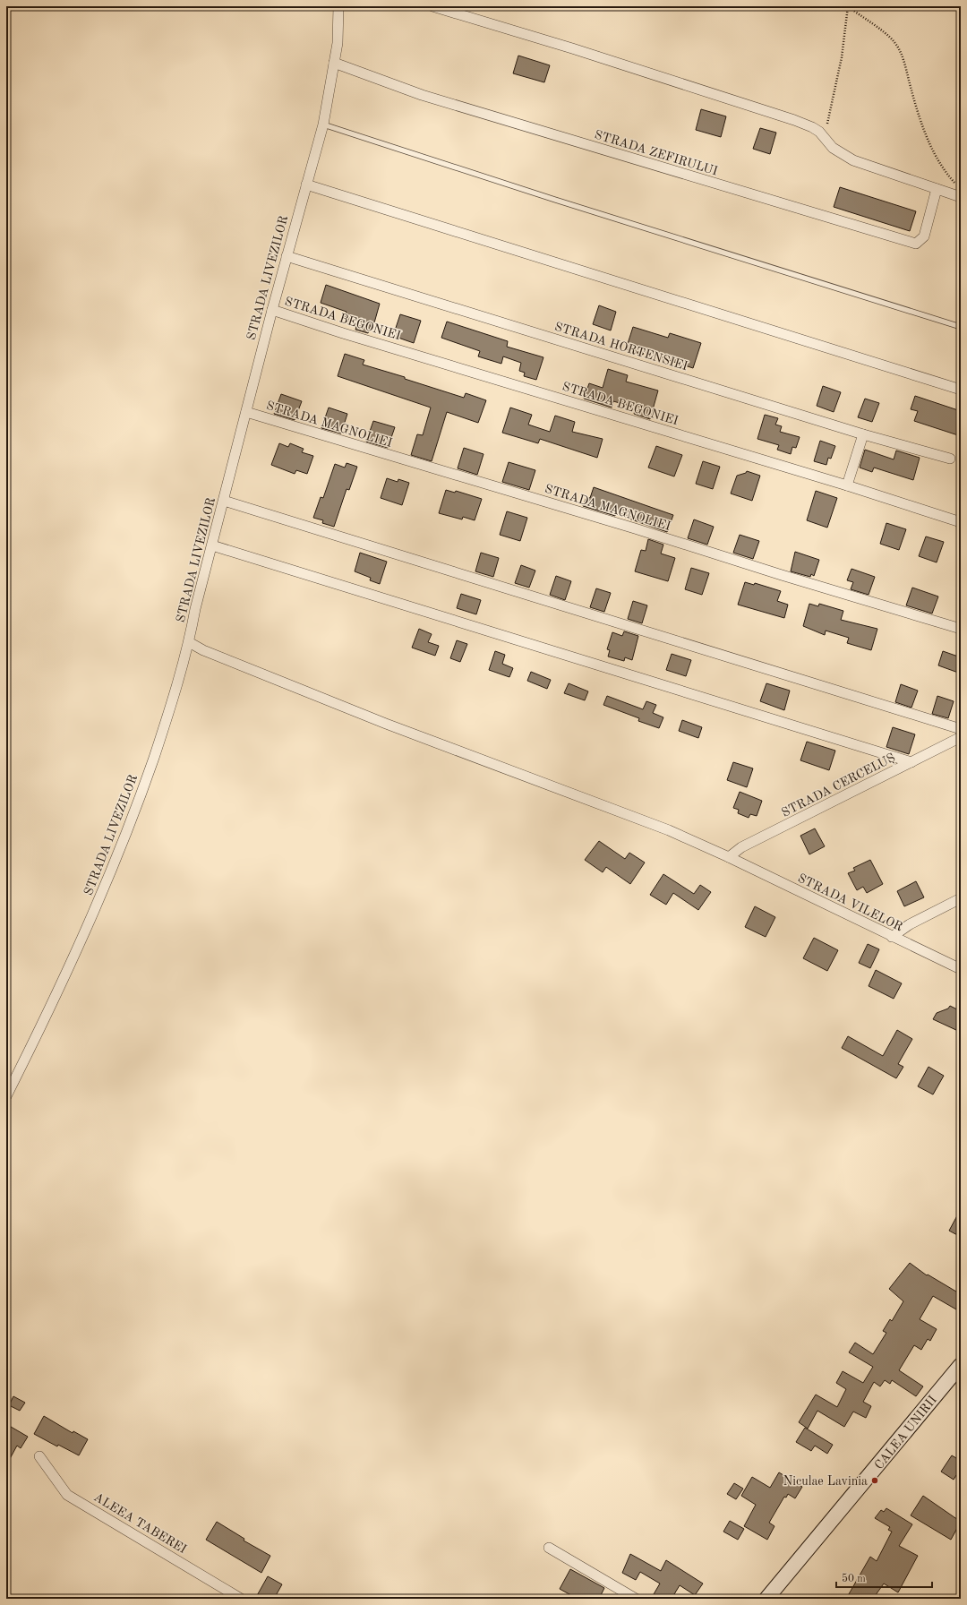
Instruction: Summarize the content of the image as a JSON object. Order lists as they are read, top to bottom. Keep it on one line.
{"streets":{"main road":["CALEA UNIRII"],"street":["STRADA ZEFIRULUI","STRADA LIVEZILOR","STRADA BEGONIEI","STRADA HORTENSIEI","STRADA MAGNOLIEI","STRADA CERCELUȘ","STRADA VILELOR","ALEEA TABEREI"]},"crossings":[["STRADA ZEFIRULUI","STRADA LIVEZILOR"],["STRADA LIVEZILOR","STRADA BEGONIEI"],["STRADA LIVEZILOR","STRADA HORTENSIEI"],["STRADA LIVEZILOR","STRADA MAGNOLIEI"],["STRADA LIVEZILOR","STRADA VILELOR"],["STRADA CERCELUȘ","STRADA VILELOR"]],"places":["Niculae Lavinia"],"scale_bar":"50 m"}
